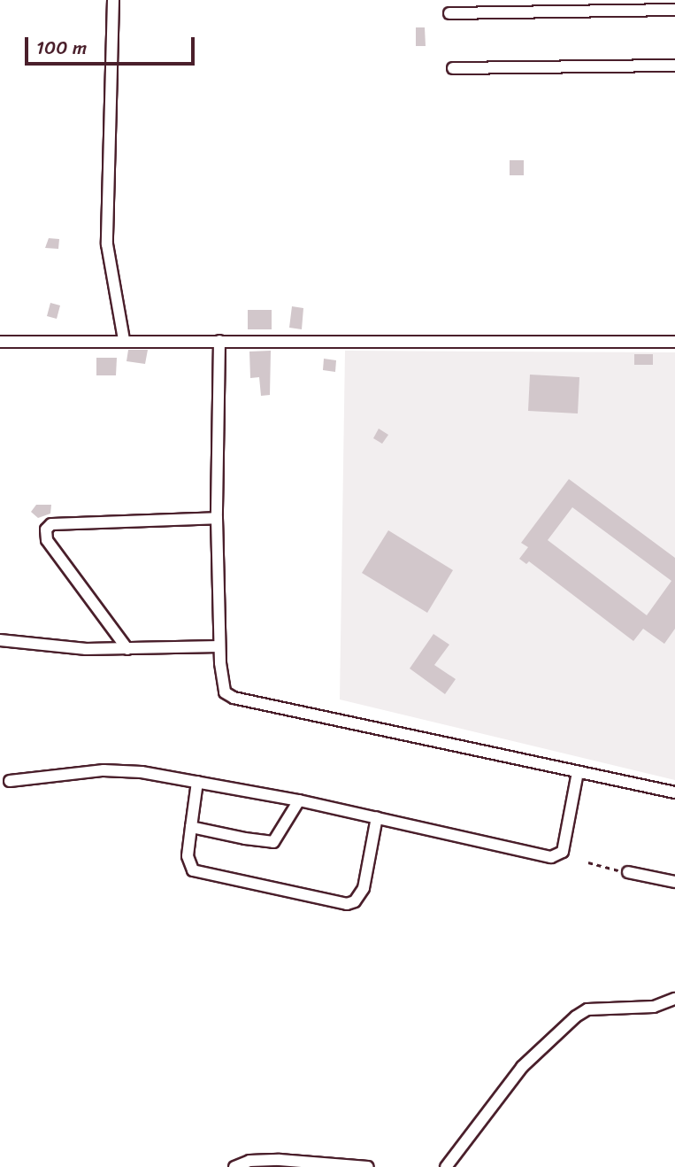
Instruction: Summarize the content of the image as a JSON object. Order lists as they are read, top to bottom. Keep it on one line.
{"scale_bar":"100 m"}
